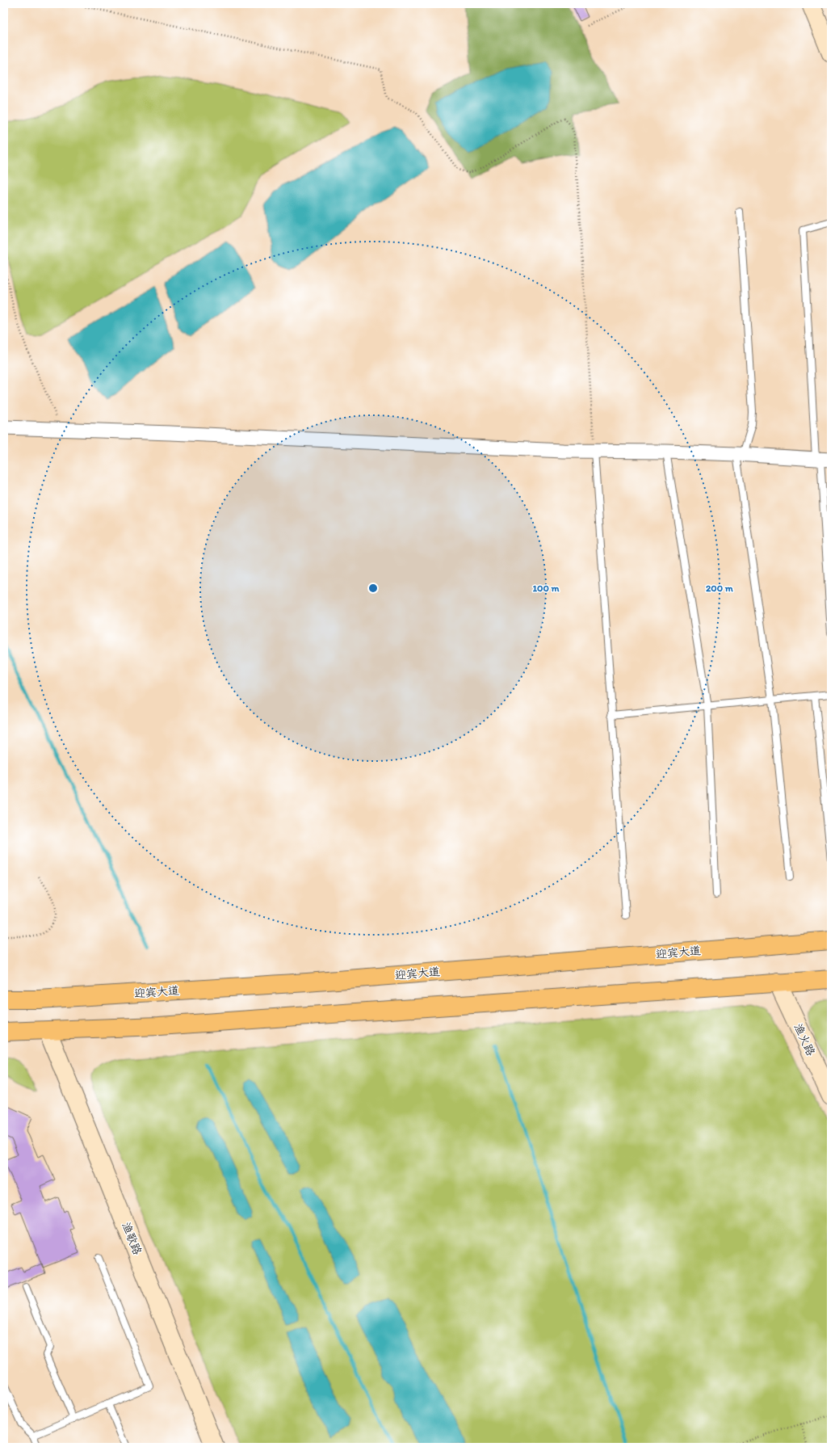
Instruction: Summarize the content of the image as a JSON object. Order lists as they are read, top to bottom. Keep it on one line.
{"streets":{"highway":["迎宾大道"],"street":["渔火路","渔歌路"]},"rings":["100 m","200 m"]}
